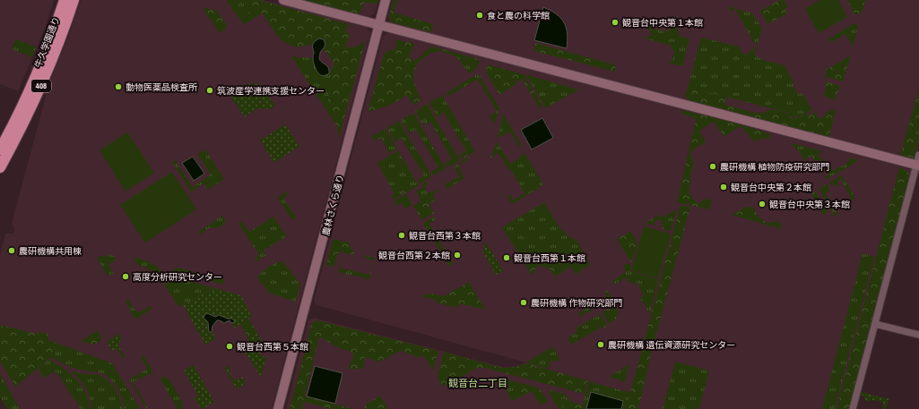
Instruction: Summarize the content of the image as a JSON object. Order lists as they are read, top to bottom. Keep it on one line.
{"streets":{"highway":["牛久学園通り","408"],"street":["農林さくら通り"]},"districts":["観音台二丁目"],"places":["食と農の科学館","観音台中央第１本館","動物医薬品検査所","筑波産学連携支援センター","農研機構 植物防疫研究部門","観音台中央第２本館","観音台中央第３本館","観音台西第３本館","農研機構共用棟","観音台西第２本館","観音台西第１本館","高度分析研究センター","農研機構 作物研究部門","農研機構 遺伝資源研究センター","観音台西第５本館"]}
